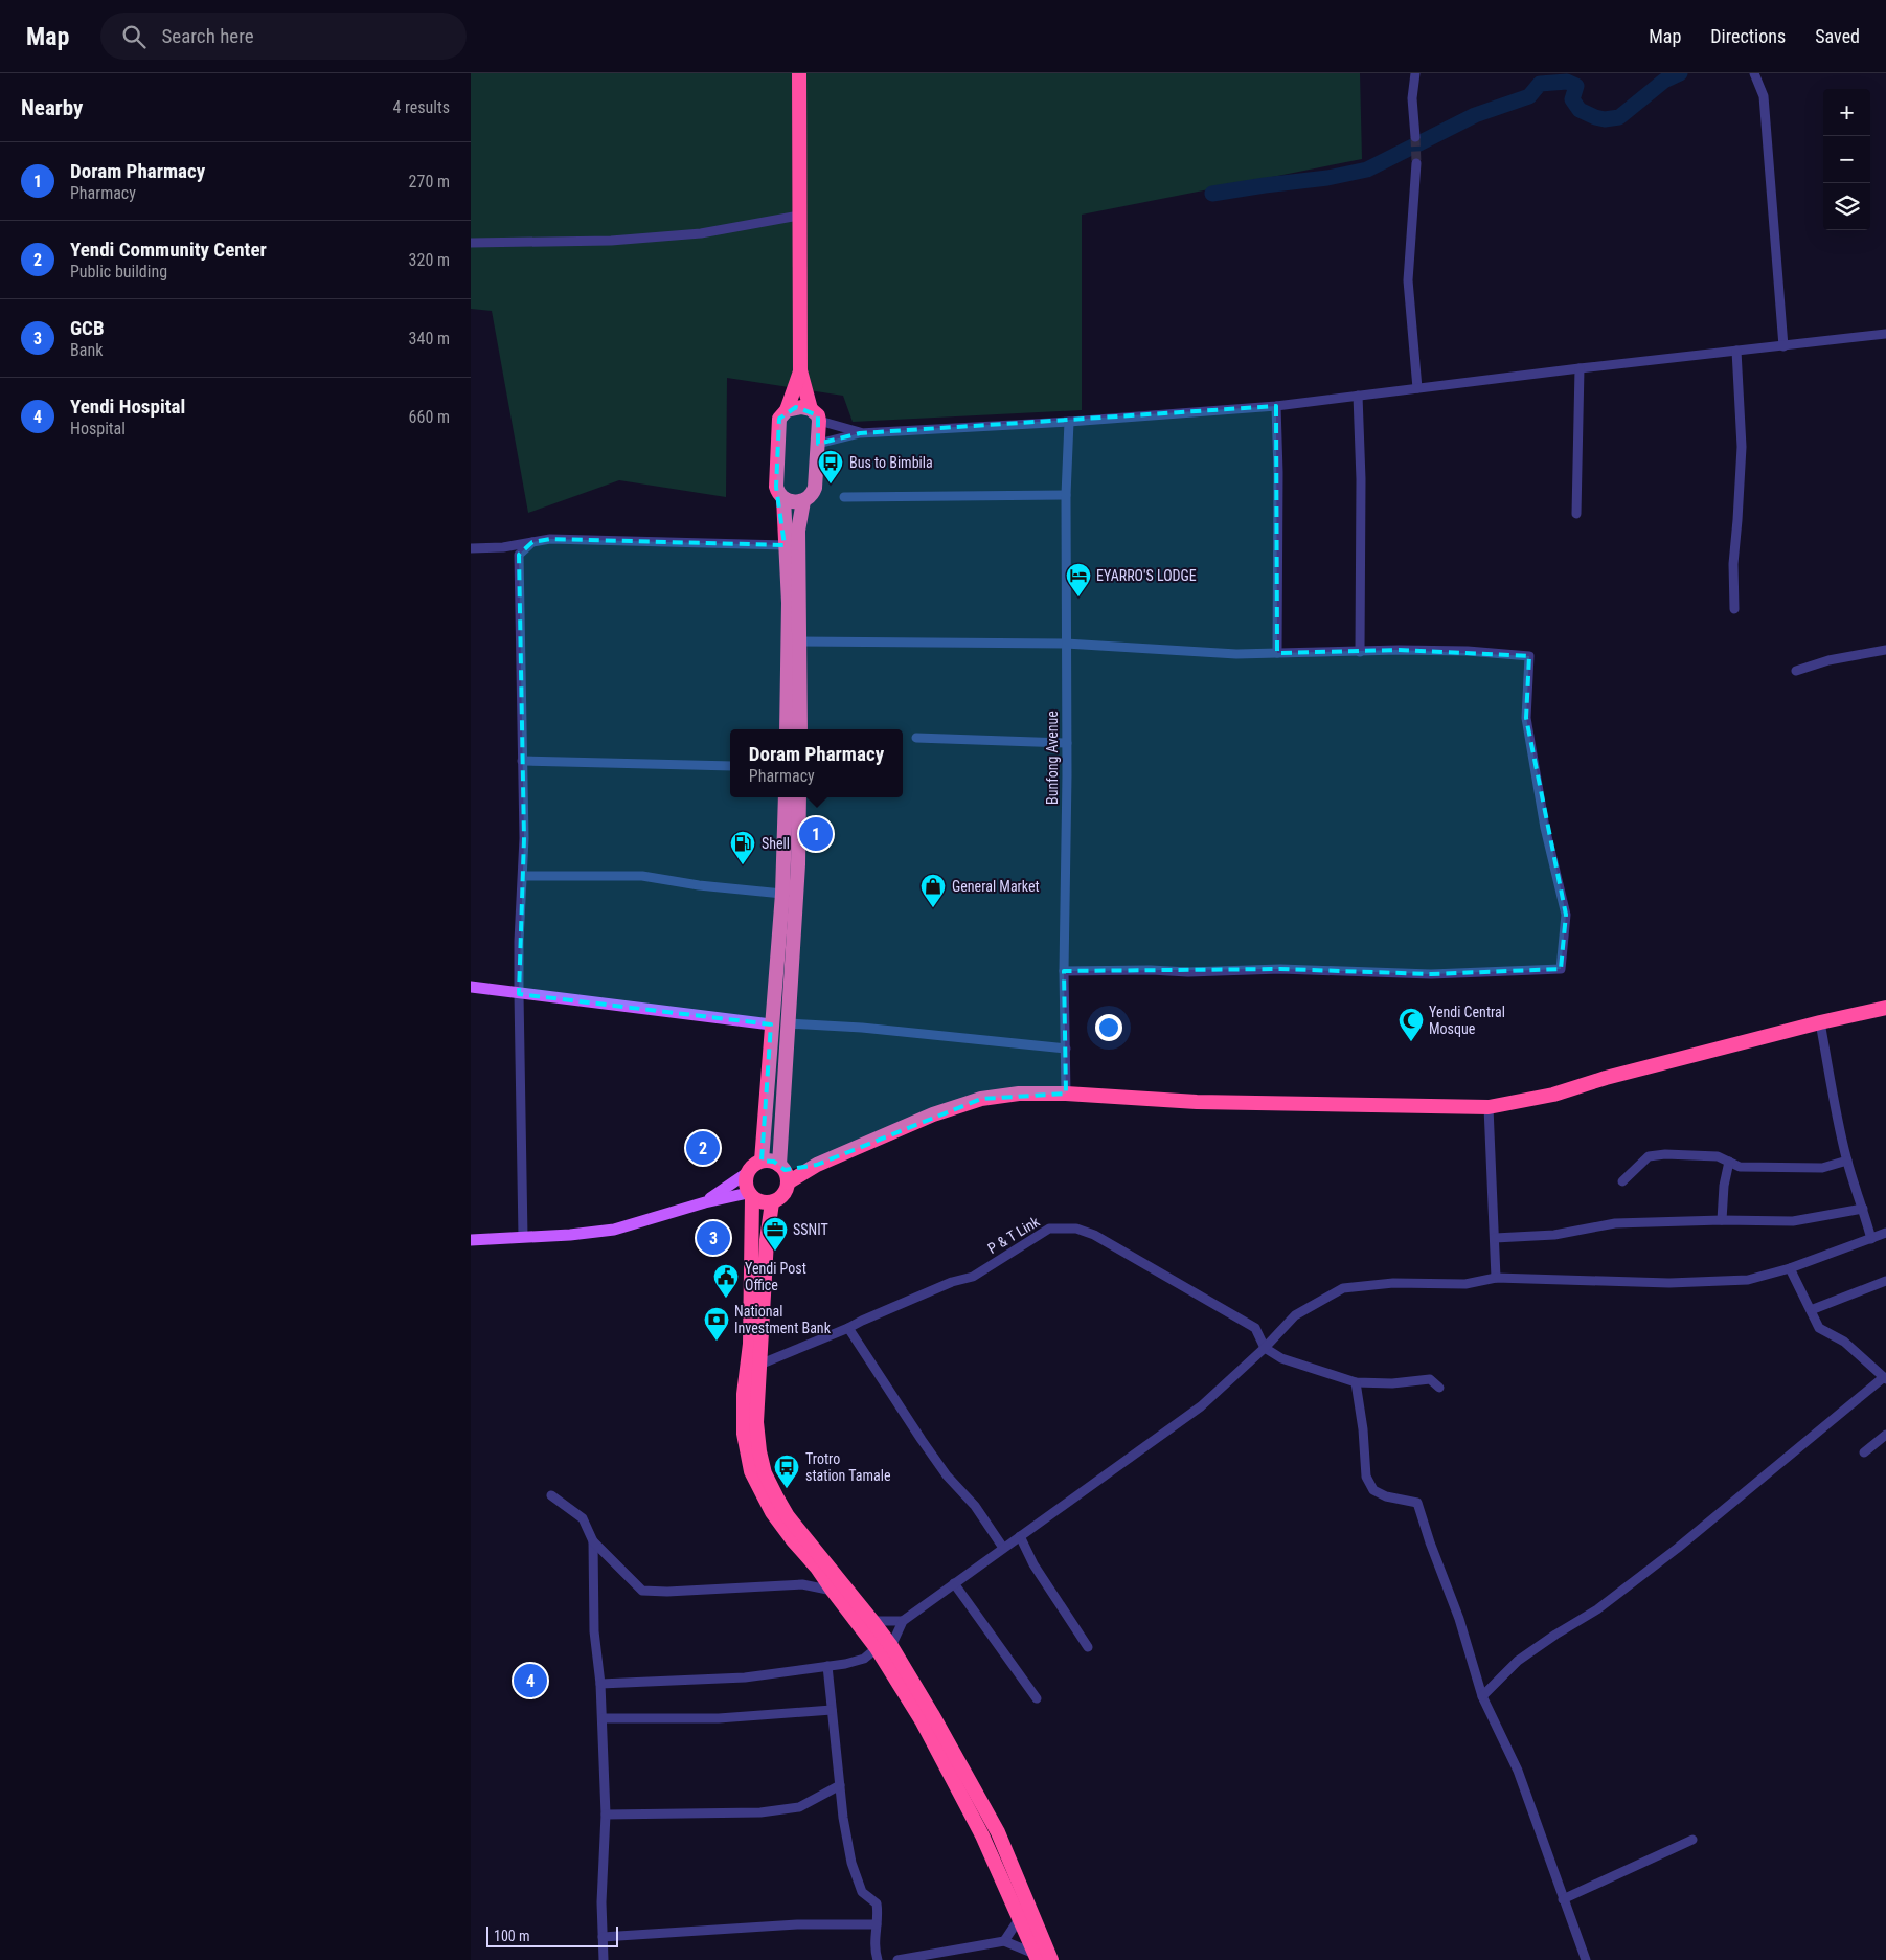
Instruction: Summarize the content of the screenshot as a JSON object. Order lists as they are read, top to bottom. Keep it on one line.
{"streets":{"street":["Bunfong Avenue","P & T Link"]},"places":{"bus stop":["Bus to Bimbila","Trotro station Tamale"],"hotel":["EYARRO'S LODGE"],"fuel station":["Shell"],"shop":["General Market"],"mosque":["Yendi Central Mosque"],"office":["SSNIT"],"public building":["Yendi Post Office"],"bank":["National Investment Bank"]},"scale_bar":"100 m","page":{"header":"Map","search":"Search here","nav":["Map","Directions","Saved"],"heading":["Nearby","4 results"],"map_buttons":["+","−"],"list":[{"mark":"1","name":"Doram Pharmacy","note":"Pharmacy","value":"270 m"},{"mark":"2","name":"Yendi Community Center","note":"Public building","value":"320 m"},{"mark":"3","name":"GCB","note":"Bank","value":"340 m"},{"mark":"4","name":"Yendi Hospital","note":"Hospital","value":"660 m"}],"popup":["Doram Pharmacy","Pharmacy"],"pins":["1","2","3","4"],"scale":"100 m"}}
